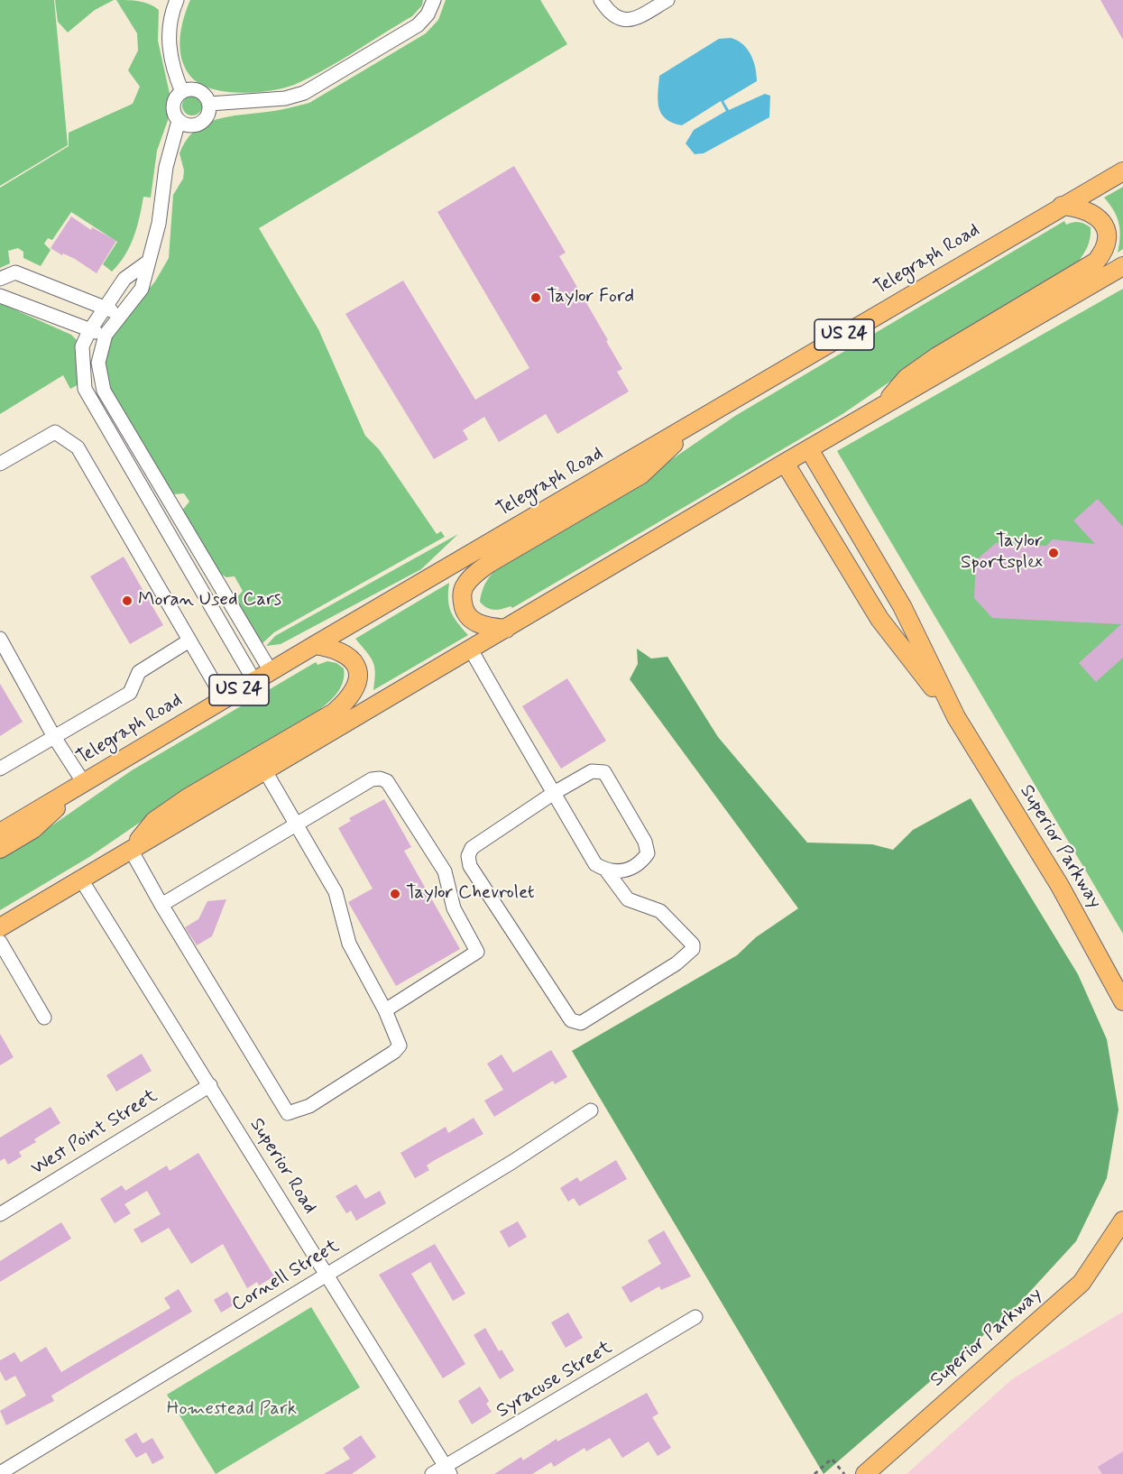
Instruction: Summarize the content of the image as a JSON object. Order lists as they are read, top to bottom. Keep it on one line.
{"streets":{"main road":["Telegraph Road","US 24","Superior Parkway"],"street":["West Point Street","Superior Road","Cornell Street","Syracuse Street"]},"crossings":[["West Point Street","Superior Road"],["Superior Road","Cornell Street"],["Superior Road","Syracuse Street"]],"parks":["Homestead Park"],"places":["Taylor Ford","Taylor Sportsplex","Moran Used Cars","Taylor Chevrolet"]}
